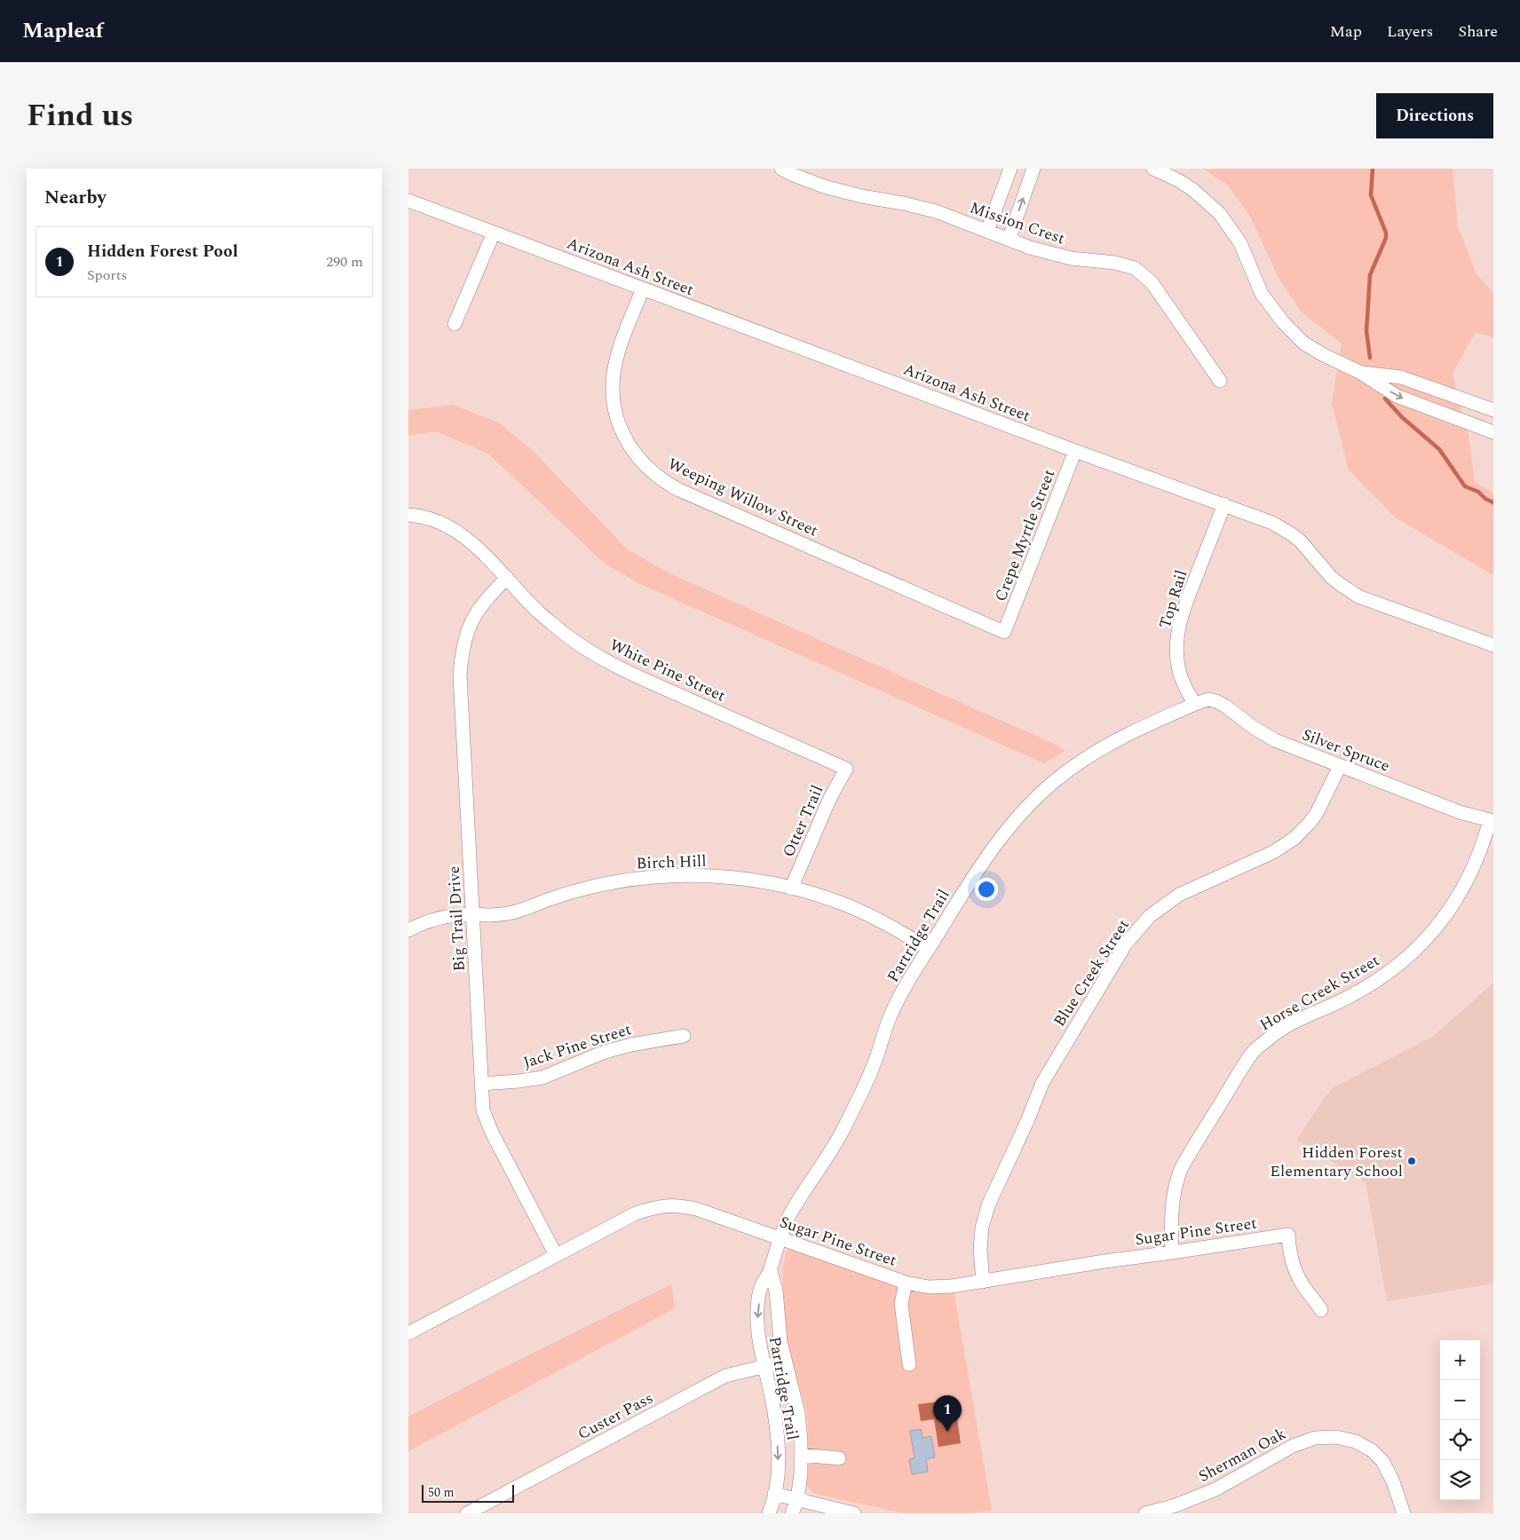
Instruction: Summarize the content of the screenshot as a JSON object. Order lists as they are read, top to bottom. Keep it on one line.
{"streets":{"street":["Mission Crest","Arizona Ash Street","Weeping Willow Street","Crepe Myrtle Street","Top Rail","White Pine Street","Silver Spruce","Otter Trail","Birch Hill","Big Trail Drive","Partridge Trail","Blue Creek Street","Horse Creek Street","Jack Pine Street","Sugar Pine Street","Custer Pass","Sherman Oak"]},"crossings":[["Arizona Ash Street","Weeping Willow Street"],["Arizona Ash Street","Crepe Myrtle Street"],["Arizona Ash Street","Top Rail"],["Weeping Willow Street","Crepe Myrtle Street"],["Top Rail","Silver Spruce"],["Top Rail","Partridge Trail"],["White Pine Street","Otter Trail"],["White Pine Street","Big Trail Drive"],["Silver Spruce","Partridge Trail"],["Silver Spruce","Blue Creek Street"],["Silver Spruce","Horse Creek Street"],["Otter Trail","Birch Hill"],["Birch Hill","Big Trail Drive"],["Birch Hill","Partridge Trail"],["Big Trail Drive","Jack Pine Street"],["Big Trail Drive","Sugar Pine Street"],["Partridge Trail","Sugar Pine Street"],["Partridge Trail","Custer Pass"],["Blue Creek Street","Sugar Pine Street"],["Horse Creek Street","Sugar Pine Street"]],"places":["Hidden Forest Elementary School"],"scale_bar":"50 m","page":{"header":"Mapleaf","nav":["Map","Layers","Share"],"title":"Find us","buttons":"Directions","heading":"Nearby","list":[{"mark":"1","name":"Hidden Forest Pool","note":"Sports","value":"290 m"}],"map_buttons":["+","−"],"pins":"1","scale":"50 m"}}
